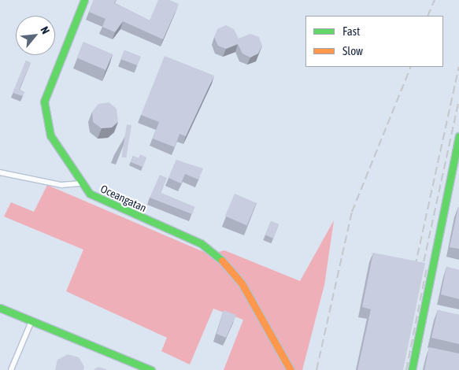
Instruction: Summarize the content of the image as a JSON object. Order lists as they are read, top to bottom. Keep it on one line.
{"streets":{"street":["Oceangatan"]},"legend":["Fast","Slow"],"north":"top right"}
